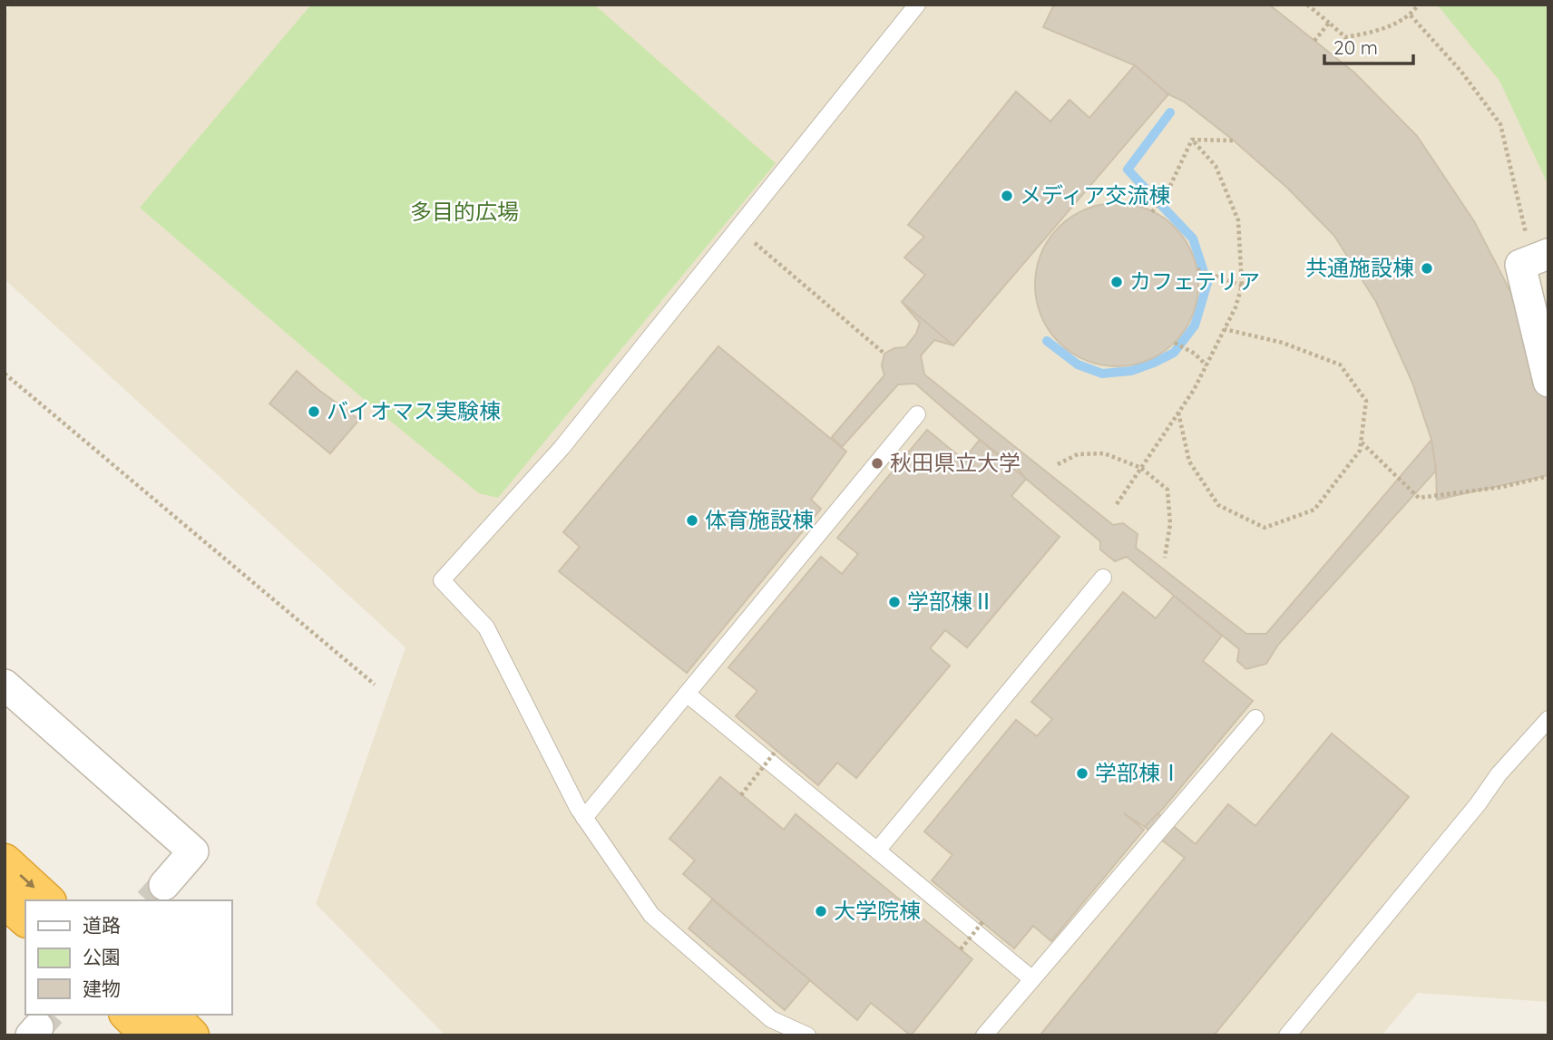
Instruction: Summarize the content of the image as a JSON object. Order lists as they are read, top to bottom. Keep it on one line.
{"parks":["多目的広場"],"places":["メディア交流棟","共通施設棟","カフェテリア","バイオマス実験棟","秋田県立大学","体育施設棟","学部棟Ⅱ","学部棟Ⅰ","大学院棟"],"legend":["道路","公園","建物"],"scale_bar":"20 m"}
